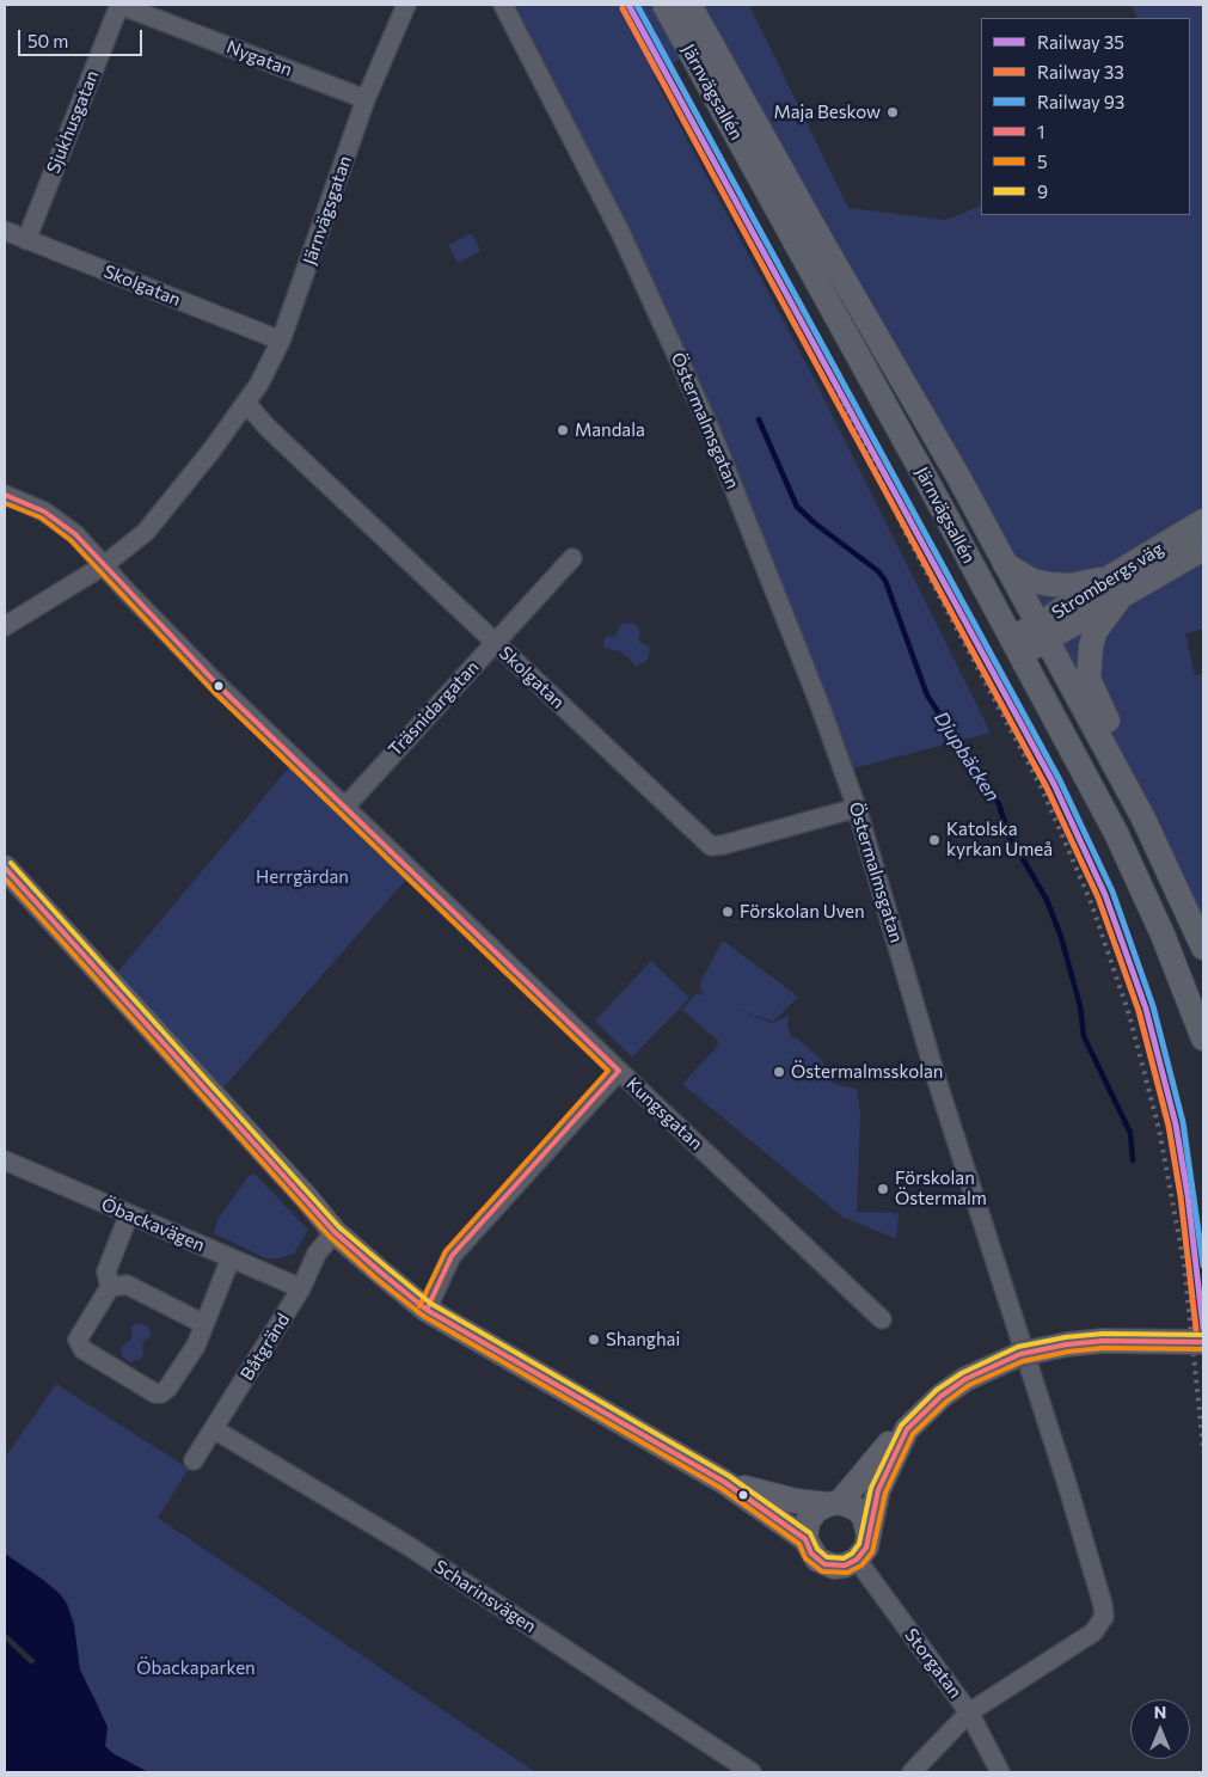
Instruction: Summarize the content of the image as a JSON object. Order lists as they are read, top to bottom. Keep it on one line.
{"streets":{"main road":["Järnvägsallén","Strombergs väg"],"street":["Nygatan","Sjukhusgatan","Järnvägsgatan","Skolgatan","Östermalmsgatan","Träsnidargatan","Kungsgatan","Öbackavägen","Båtgränd","Scharinsvägen","Storgatan"]},"crossings":[["Nygatan","Sjukhusgatan"],["Nygatan","Järnvägsgatan"],["Järnvägsallén","Strombergs väg"],["Sjukhusgatan","Skolgatan"],["Järnvägsgatan","Skolgatan"],["Järnvägsgatan","Kungsgatan"],["Skolgatan","Östermalmsgatan"],["Skolgatan","Träsnidargatan"],["Östermalmsgatan","Storgatan"],["Träsnidargatan","Kungsgatan"],["Öbackavägen","Båtgränd"],["Båtgränd","Scharinsvägen"]],"water":["Djupbäcken"],"parks":["Herrgärdan","Öbackaparken"],"places":["Maja Beskow","Mandala","Katolska kyrkan Umeå","Förskolan Uven","Östermalmsskolan","Förskolan Östermalm","Shanghai"],"lines":["rail line 35","rail line 93","rail line 33","transit line 1","transit line 5","transit line 9"],"legend":["Railway 35","Railway 33","Railway 93","1","5","9"],"scale_bar":"50 m","north":"top"}
